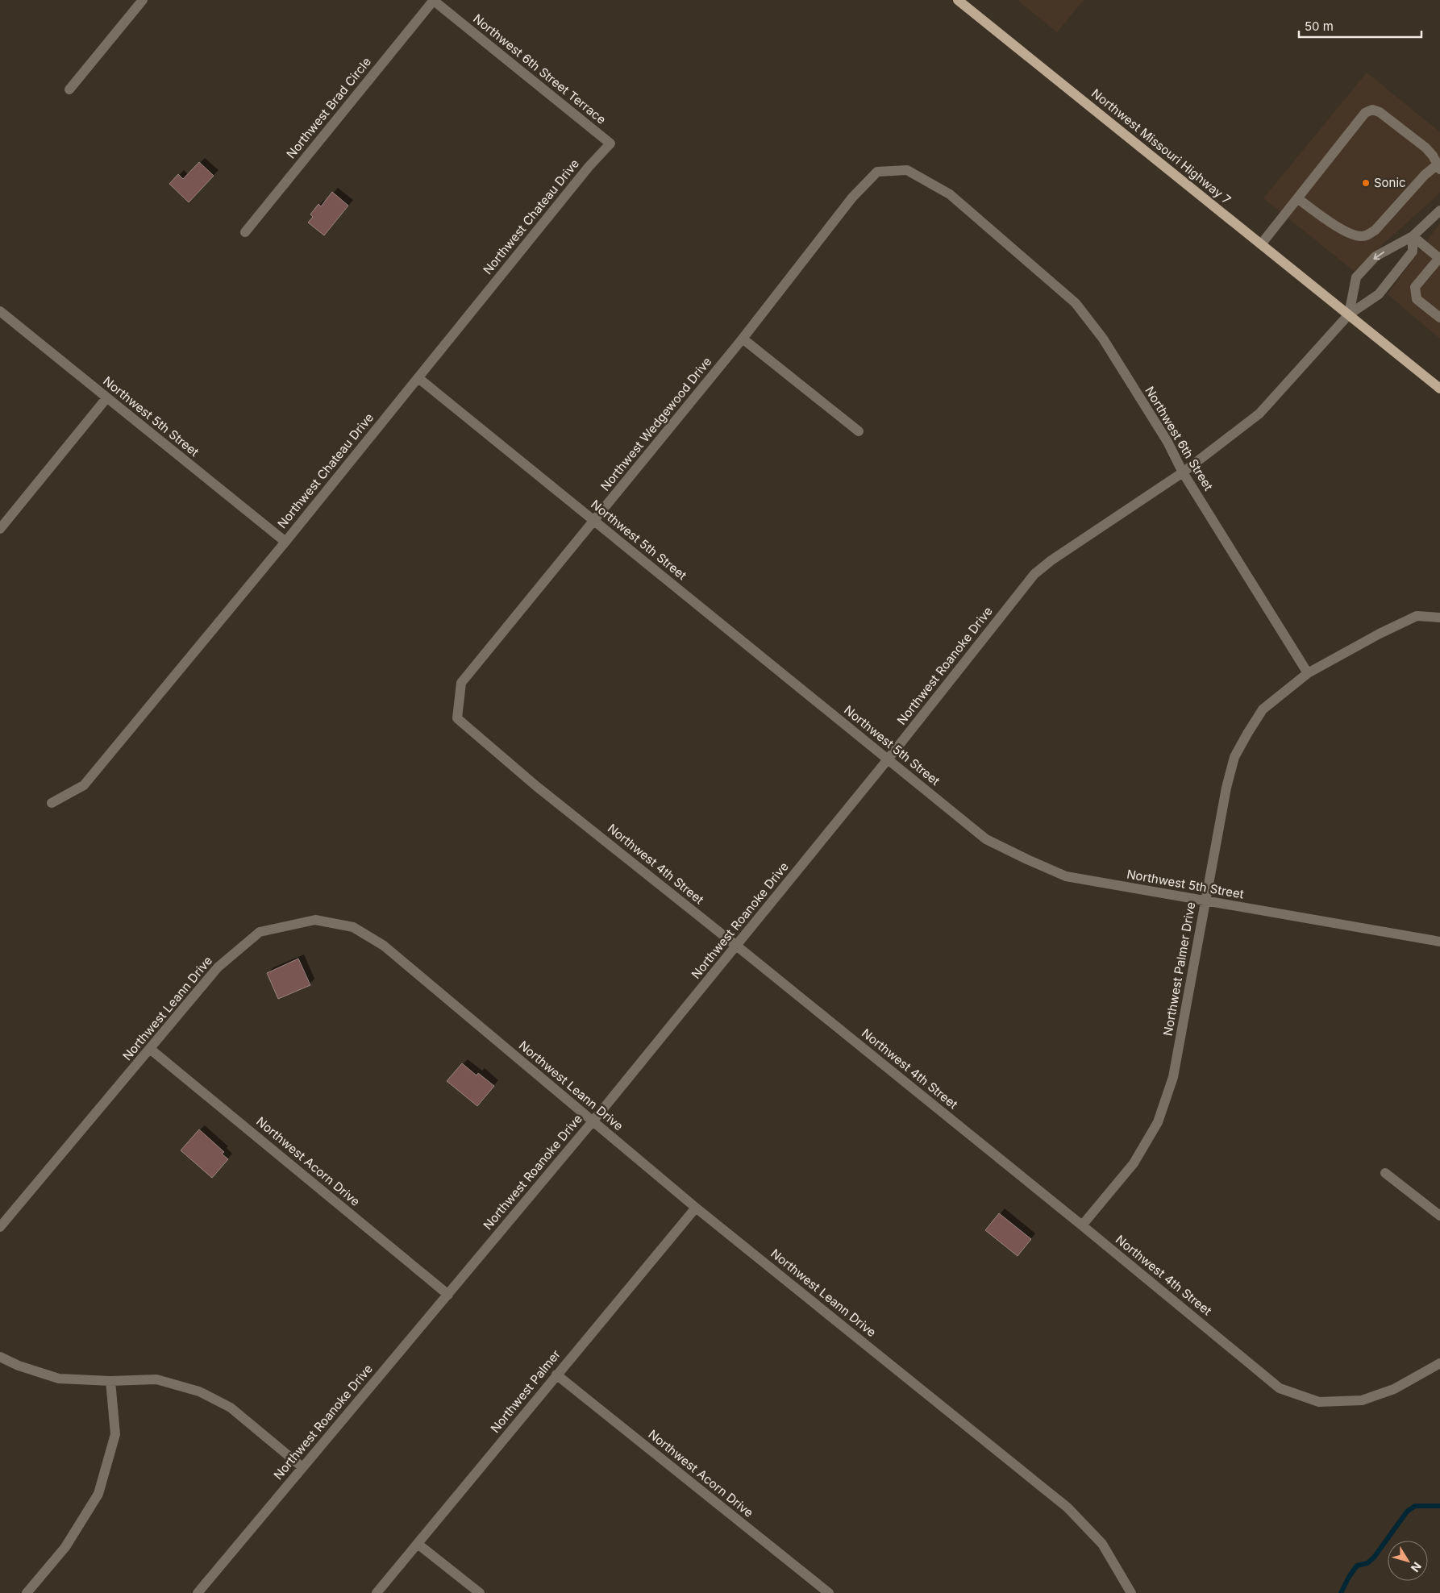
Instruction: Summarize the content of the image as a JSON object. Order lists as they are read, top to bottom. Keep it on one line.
{"streets":{"main road":["Northwest Missouri Highway 7"],"street":["Northwest 6th Street Terrace","Northwest Brad Circle","Northwest Chateau Drive","Northwest 5th Street","Northwest Wedgewood Drive","Northwest 6th Street","Northwest Roanoke Drive","Northwest 4th Street","Northwest Palmer Drive","Northwest Leann Drive","Northwest Acorn Drive","Northwest Palmer"]},"crossings":[["Northwest 6th Street Terrace","Northwest Brad Circle"],["Northwest 6th Street Terrace","Northwest Chateau Drive"],["Northwest Missouri Highway 7","Northwest Roanoke Drive"],["Northwest Chateau Drive","Northwest 5th Street"],["Northwest 5th Street","Northwest Wedgewood Drive"],["Northwest 5th Street","Northwest Roanoke Drive"],["Northwest 5th Street","Northwest Palmer Drive"],["Northwest Wedgewood Drive","Northwest 6th Street"],["Northwest Wedgewood Drive","Northwest 4th Street"],["Northwest 6th Street","Northwest Roanoke Drive"],["Northwest 6th Street","Northwest Palmer Drive"],["Northwest Roanoke Drive","Northwest 4th Street"],["Northwest Roanoke Drive","Northwest Leann Drive"],["Northwest Roanoke Drive","Northwest Acorn Drive"],["Northwest 4th Street","Northwest Palmer Drive"],["Northwest Leann Drive","Northwest Acorn Drive"],["Northwest Leann Drive","Northwest Palmer"],["Northwest Acorn Drive","Northwest Palmer"]],"places":["Sonic"],"scale_bar":"50 m","north":"bottom right"}
